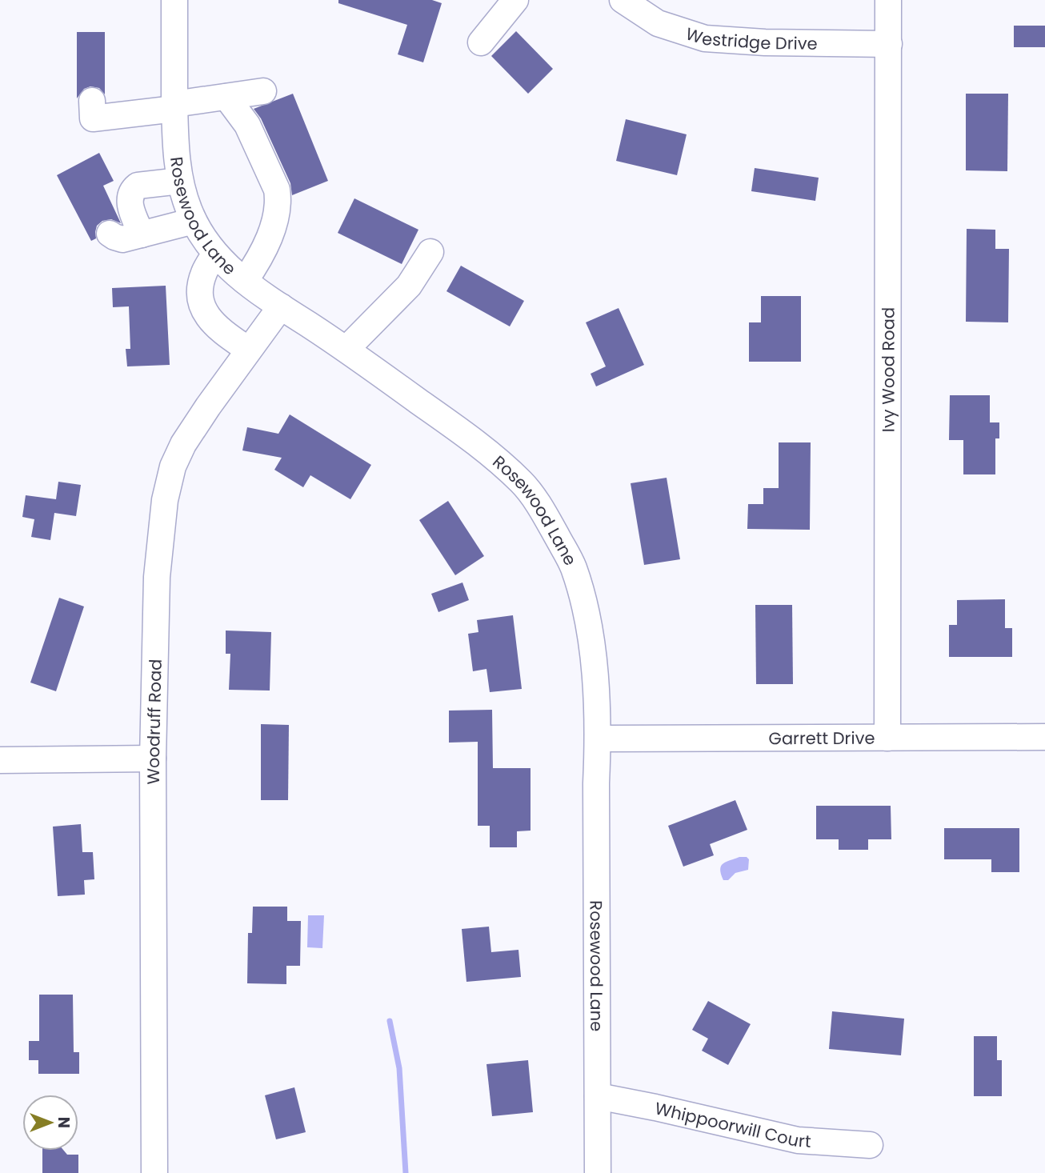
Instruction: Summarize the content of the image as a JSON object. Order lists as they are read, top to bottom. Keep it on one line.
{"streets":{"street":["Westridge Drive","Rosewood Lane","Ivy Wood Road","Woodruff Road","Garrett Drive","Whippoorwill Court"]},"crossings":[["Westridge Drive","Ivy Wood Road"],["Rosewood Lane","Woodruff Road"],["Rosewood Lane","Garrett Drive"],["Rosewood Lane","Whippoorwill Court"],["Ivy Wood Road","Garrett Drive"]],"north":"right"}
